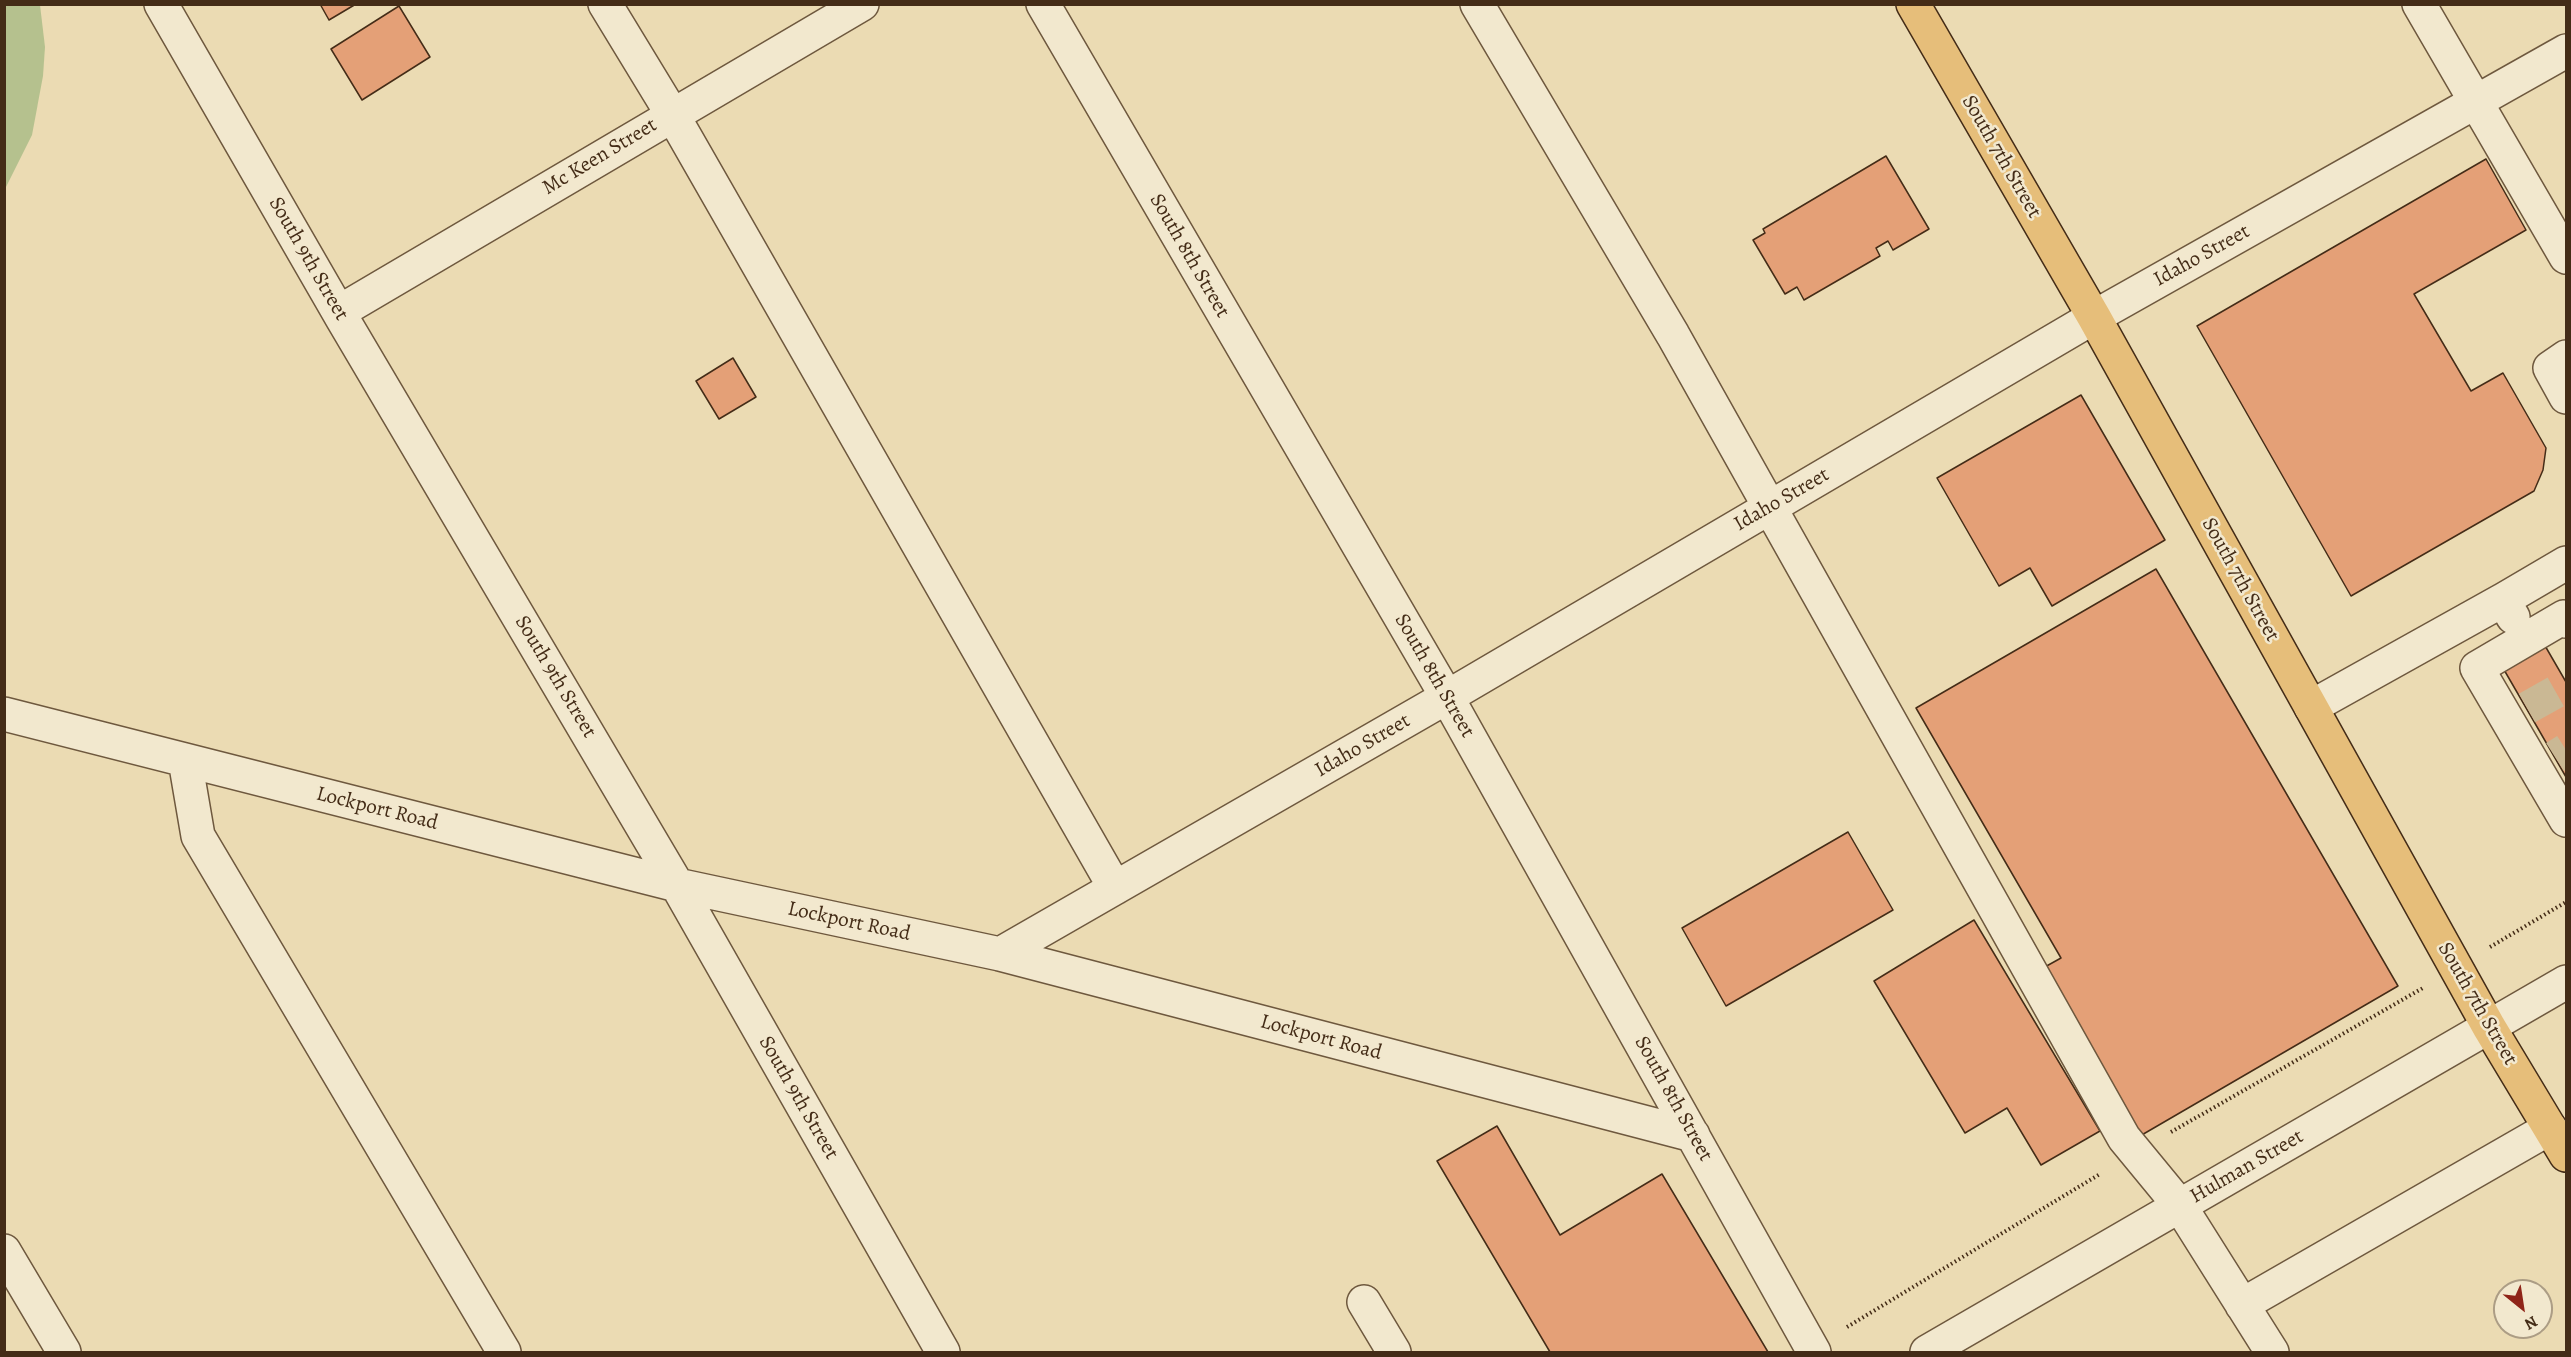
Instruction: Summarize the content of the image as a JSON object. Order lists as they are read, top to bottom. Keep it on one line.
{"streets":{"main road":["South 7th Street"],"street":["Mc Keen Street","South 8th Street","Idaho Street","South 9th Street","Lockport Road","Hulman Street"]},"crossings":[["Mc Keen Street","South 9th Street"],["South 7th Street","Idaho Street"],["South 7th Street","Hulman Street"],["South 8th Street","Idaho Street"],["South 8th Street","Lockport Road"],["Idaho Street","Lockport Road"],["South 9th Street","Lockport Road"]],"north":"bottom right"}
